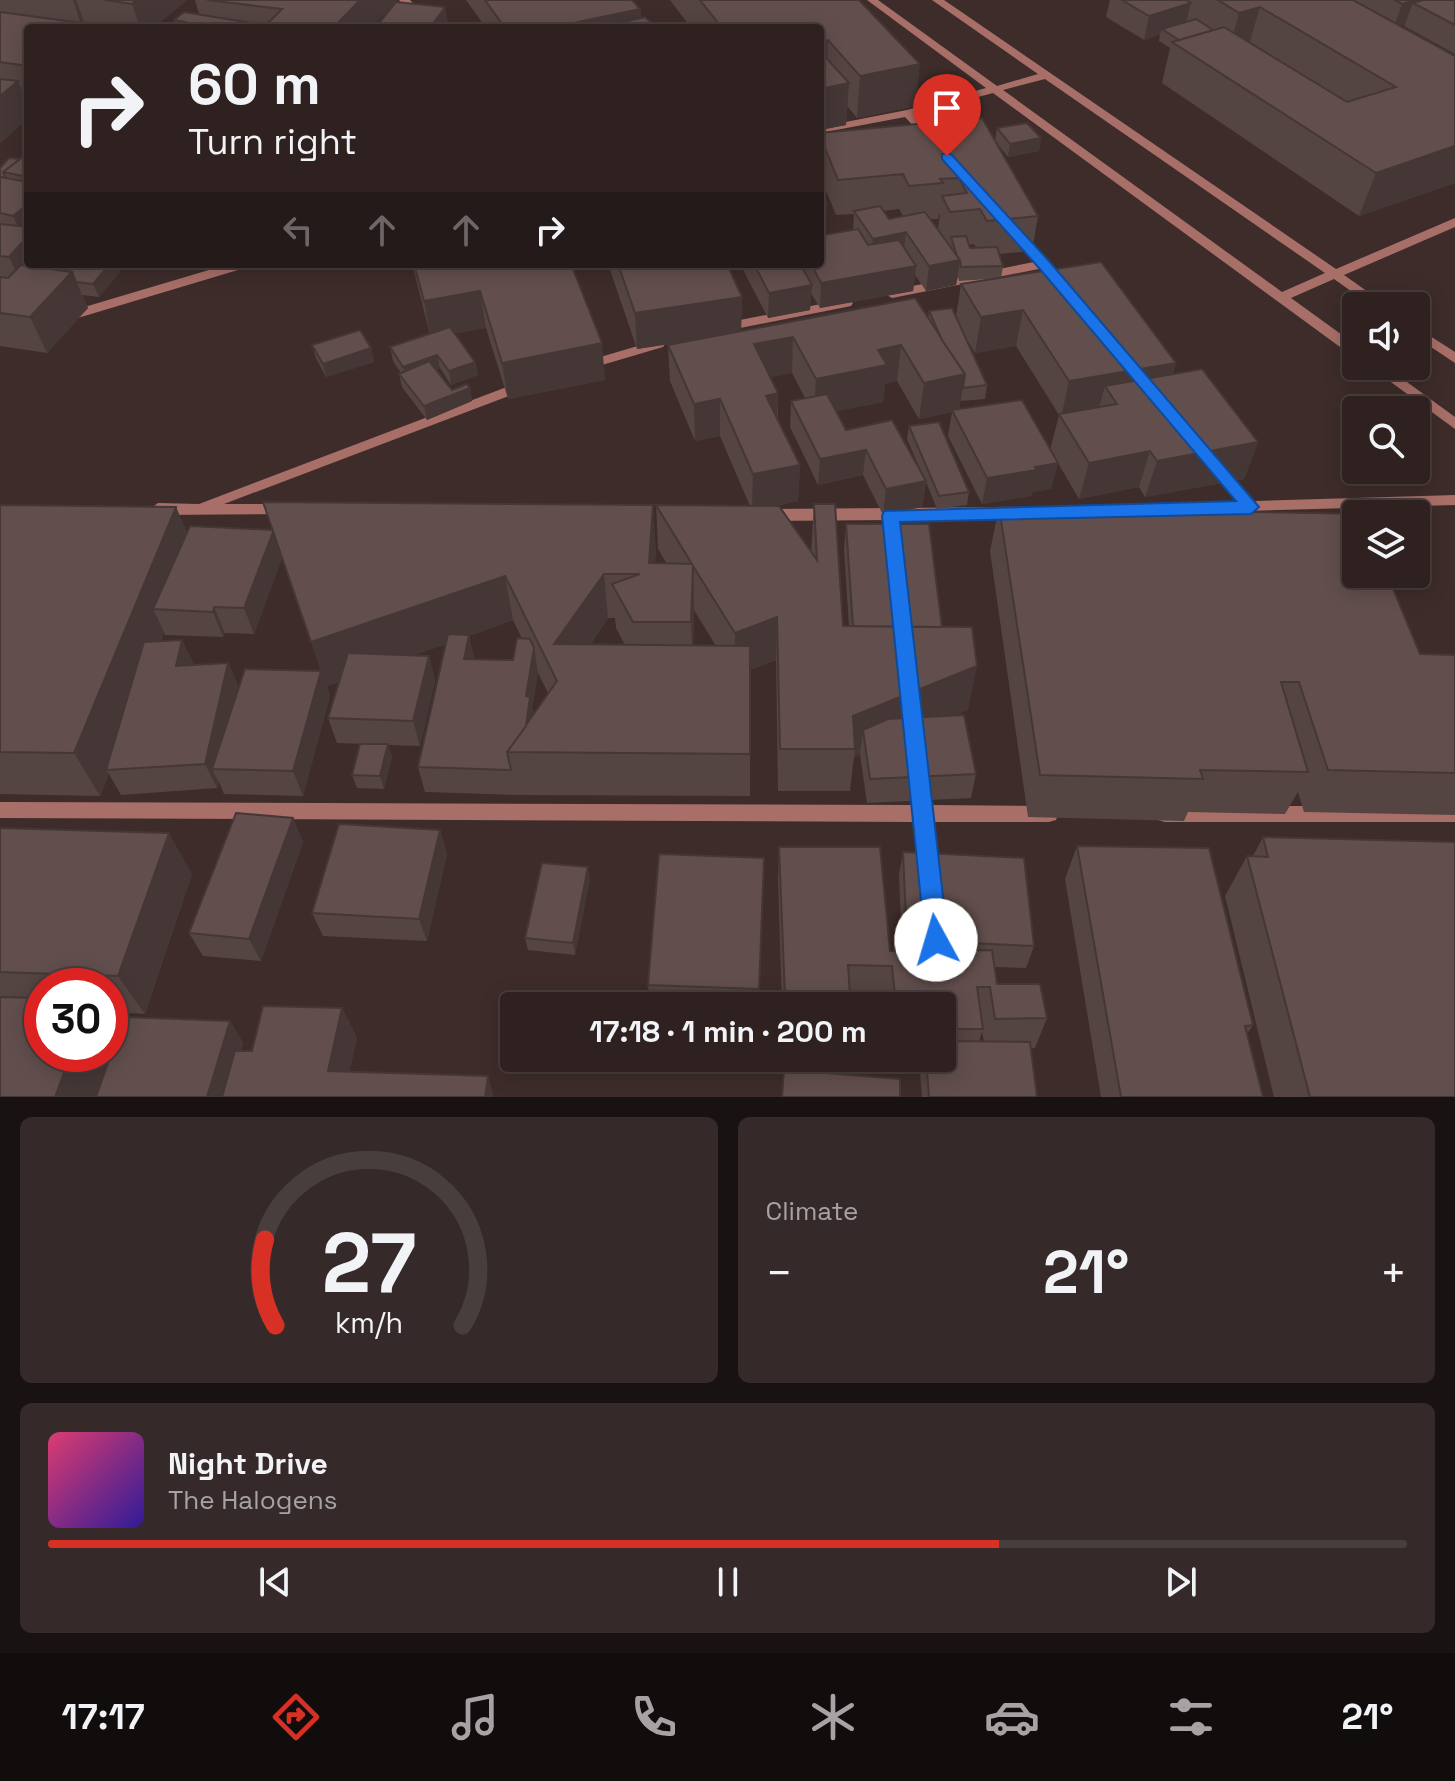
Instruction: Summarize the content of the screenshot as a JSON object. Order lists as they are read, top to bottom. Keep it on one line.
{"page":{"turn":["60 m","Turn right"],"limit":"30","trip":"17:18 · 1 min · 200 m","tile":"Climate","heat":["−","21°","+"],"song":["Night Drive","The Halogens"],"tabs":["17:17","21°"],"gauge":["27","km/h"]}}
